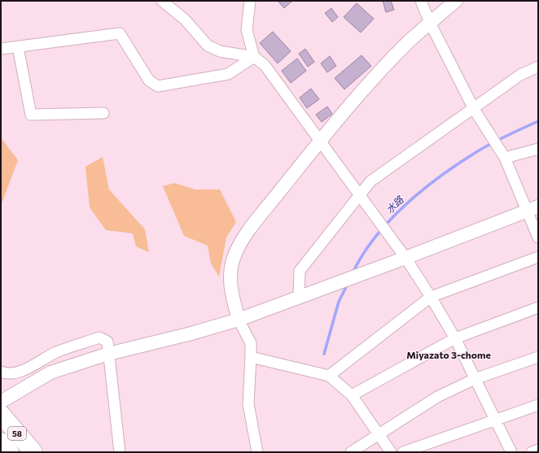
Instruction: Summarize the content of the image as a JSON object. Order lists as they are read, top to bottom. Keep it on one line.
{"streets":{"highway":["58"]},"districts":["Miyazato 3-chome"],"water":["水路"]}
